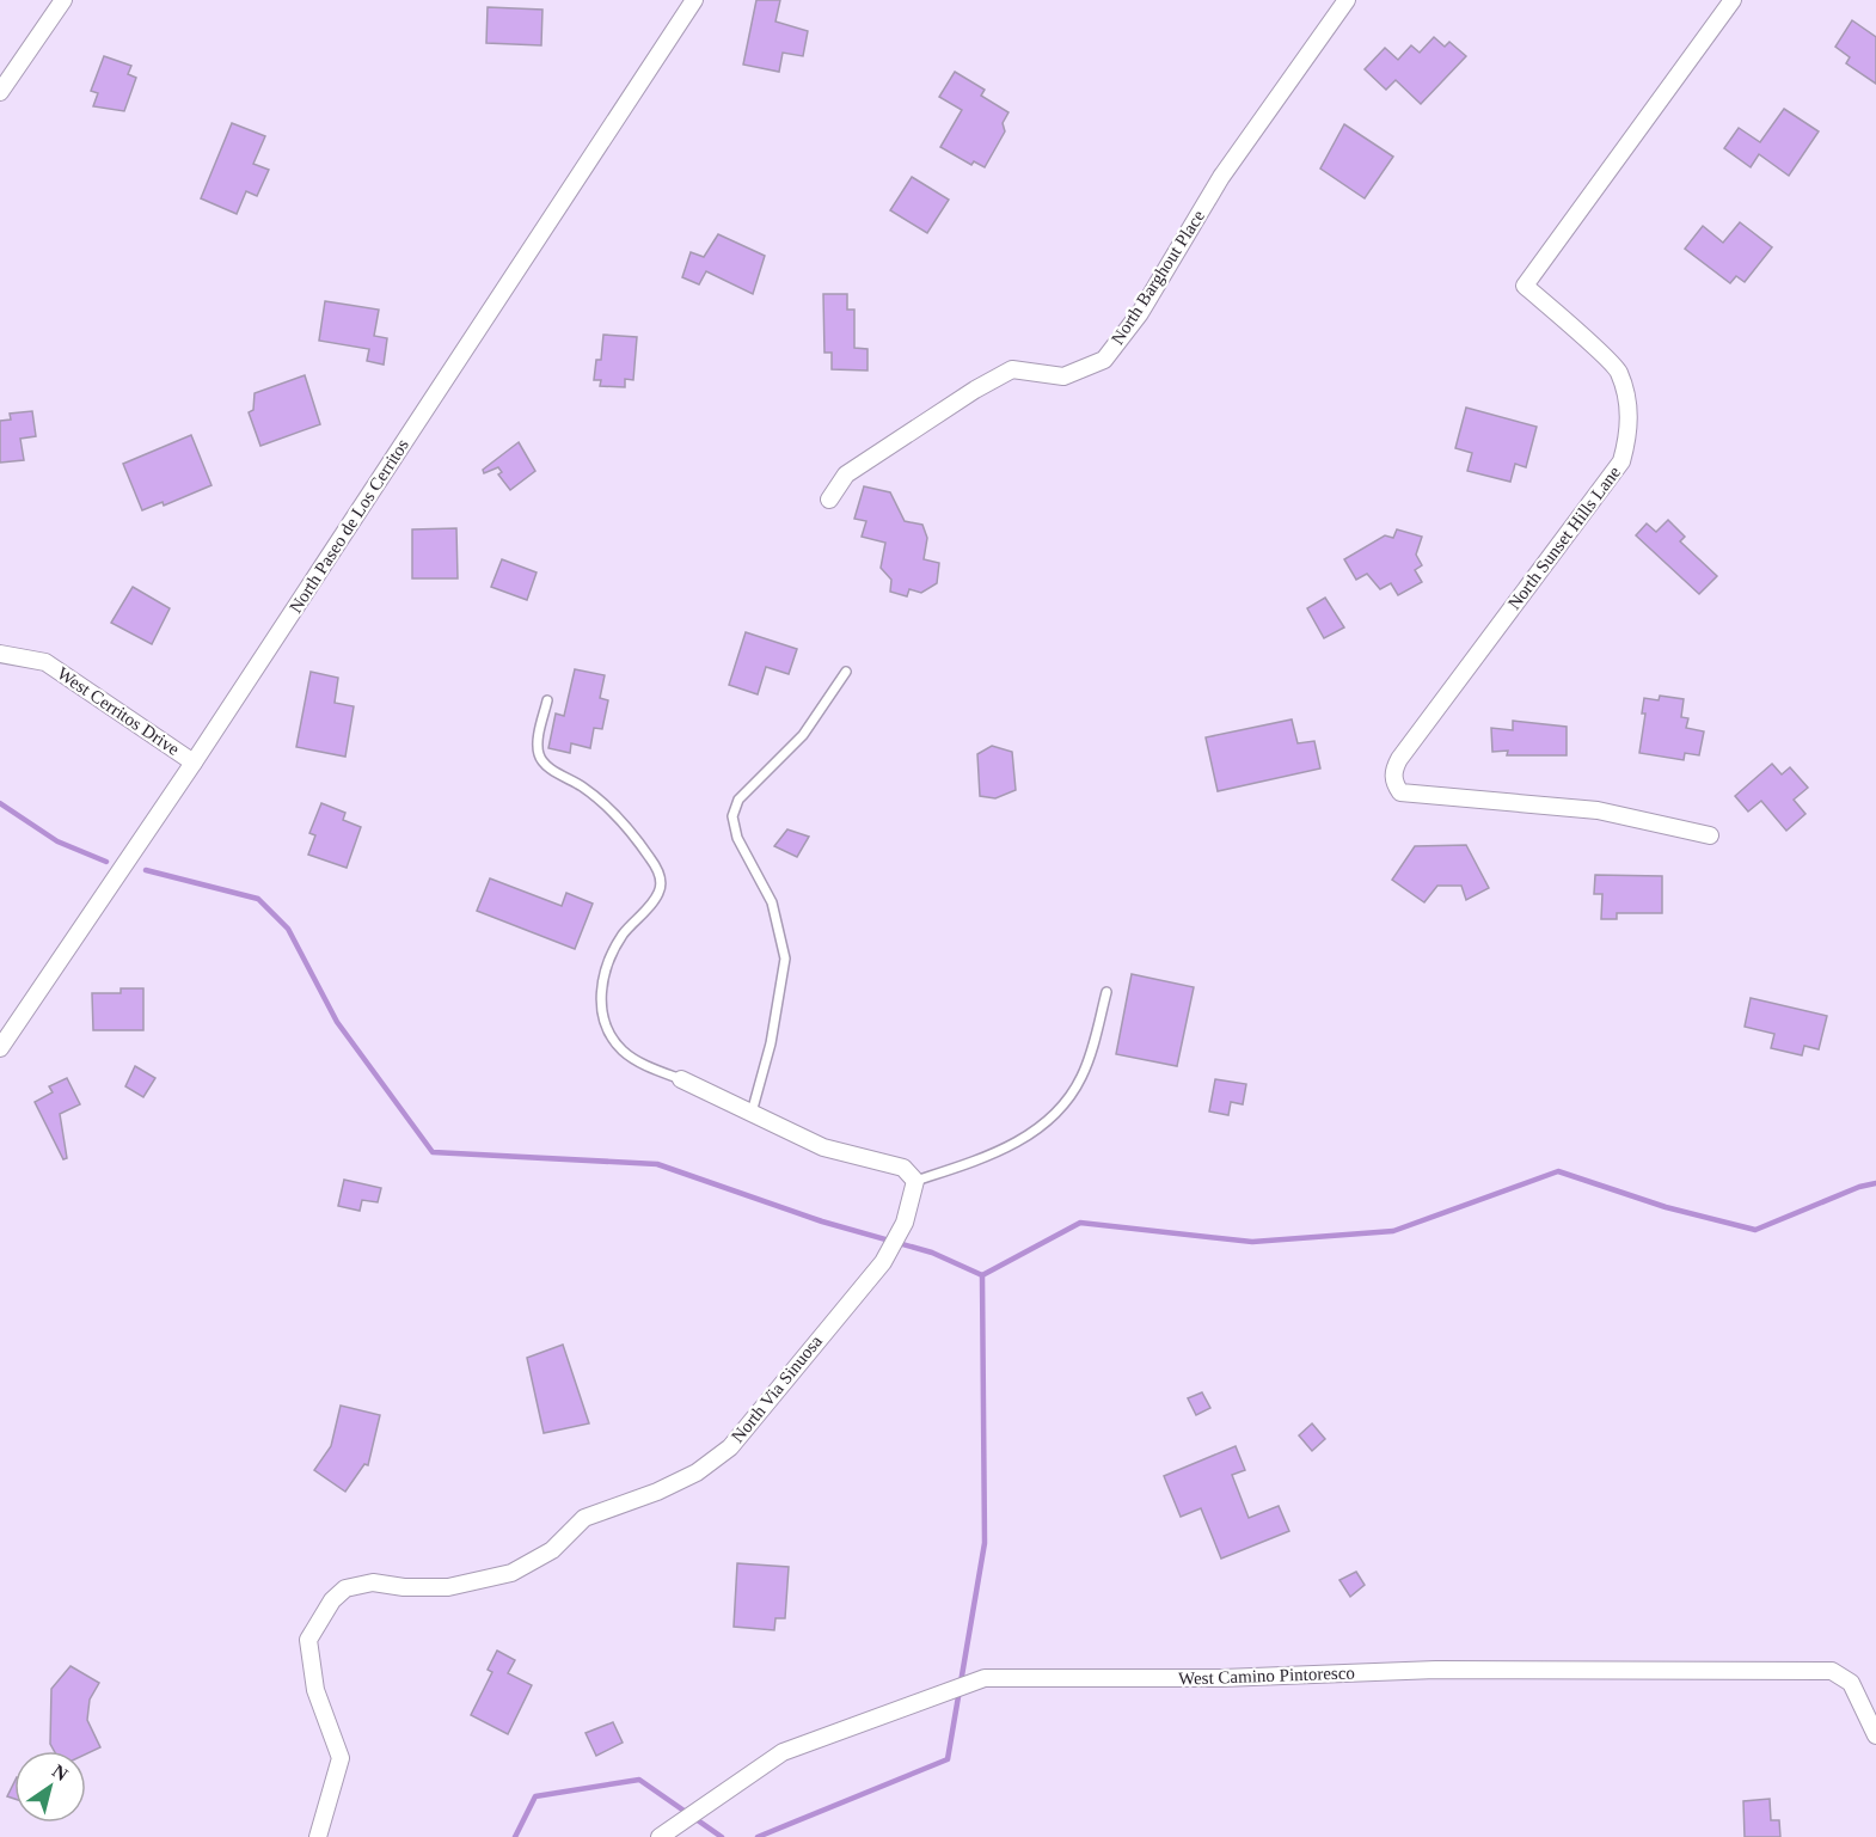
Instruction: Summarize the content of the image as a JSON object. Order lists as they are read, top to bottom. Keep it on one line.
{"streets":{"street":["North Barghout Place","North Paseo de Los Cerritos","North Sunset Hills Lane","West Cerritos Drive","North Via Sinuosa","West Camino Pintoresco"]},"crossings":[["North Paseo de Los Cerritos","West Cerritos Drive"]],"north":"top right"}
